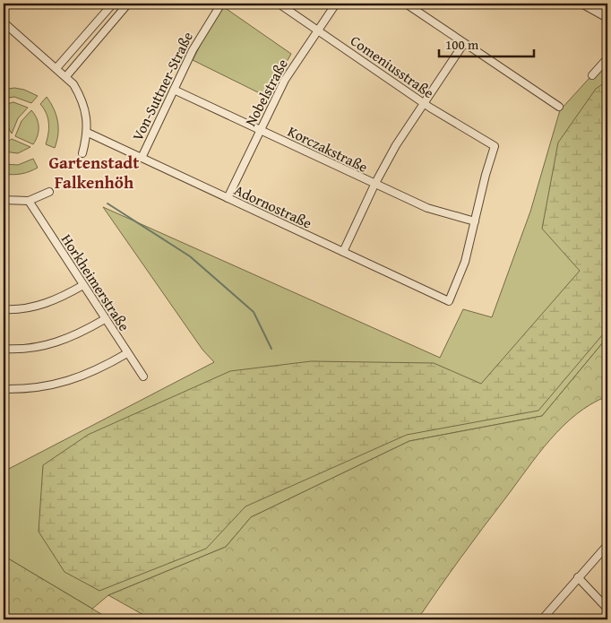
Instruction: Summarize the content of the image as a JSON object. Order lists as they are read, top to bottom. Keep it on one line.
{"streets":{"street":["Comeniusstraße","Von-Suttner-Straße","Nobelstraße","Korczakstraße","Adornostraße","Horkheimerstraße"]},"crossings":[["Comeniusstraße","Nobelstraße"],["Comeniusstraße","Korczakstraße"],["Comeniusstraße","Adornostraße"],["Von-Suttner-Straße","Korczakstraße"],["Von-Suttner-Straße","Adornostraße"],["Nobelstraße","Korczakstraße"],["Nobelstraße","Adornostraße"],["Korczakstraße","Adornostraße"]],"districts":["Gartenstadt Falkenhöh"],"scale_bar":"100 m"}
